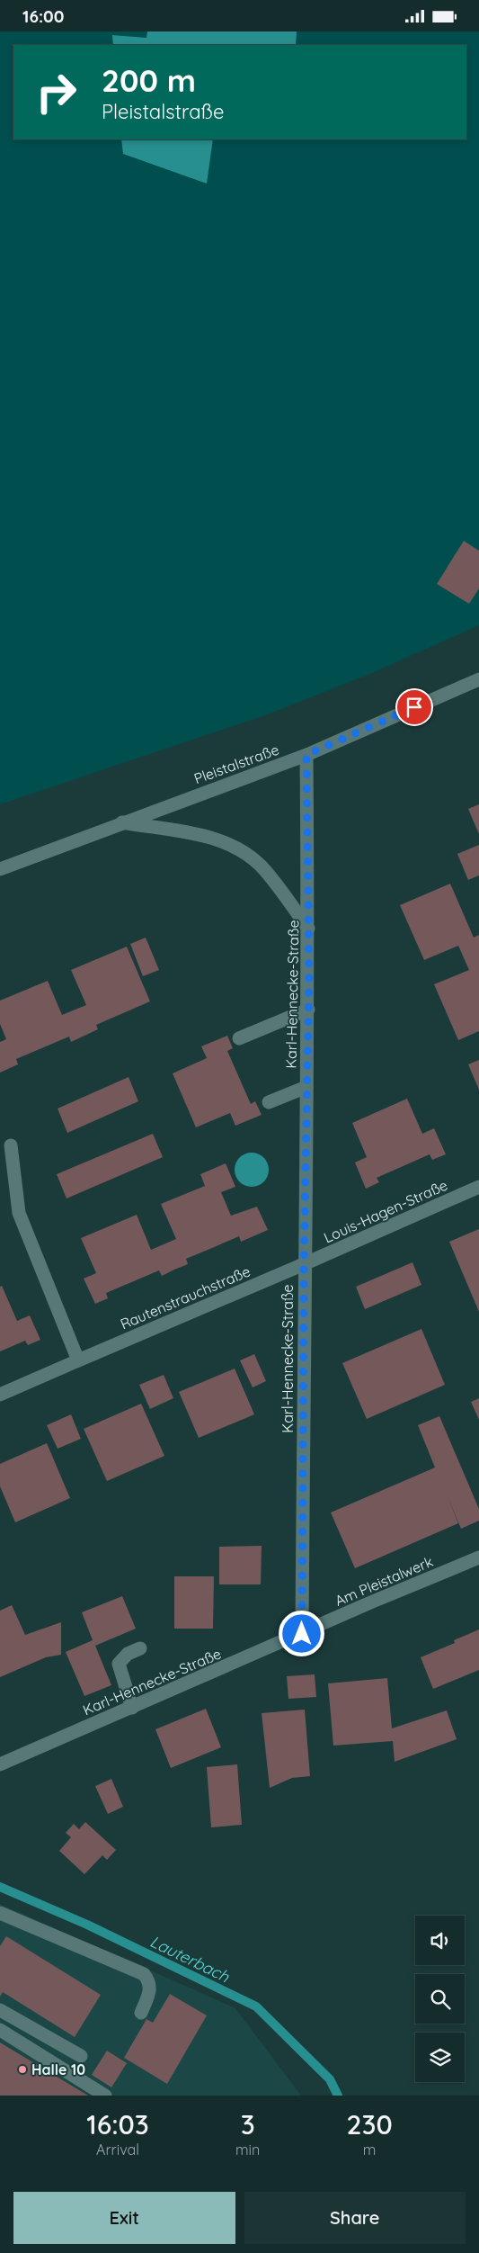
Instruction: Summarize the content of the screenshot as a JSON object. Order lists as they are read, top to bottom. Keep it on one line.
{"streets":{"street":["Pleistalstraße","Karl-Hennecke-Straße","Louis-Hagen-Straße","Rautenstrauchstraße","Am Pleistalwerk"]},"crossings":[["Pleistalstraße","Karl-Hennecke-Straße"],["Karl-Hennecke-Straße","Louis-Hagen-Straße"],["Karl-Hennecke-Straße","Rautenstrauchstraße"],["Karl-Hennecke-Straße","Am Pleistalwerk"],["Louis-Hagen-Straße","Rautenstrauchstraße"]],"water":["Lauterbach"],"places":["Halle 10"],"page":{"status":"16:00","turn":["200 m","Pleistalstraße"],"eta":["16:03","Arrival","3","min","230","m"],"buttons":["Exit","Share"]}}
